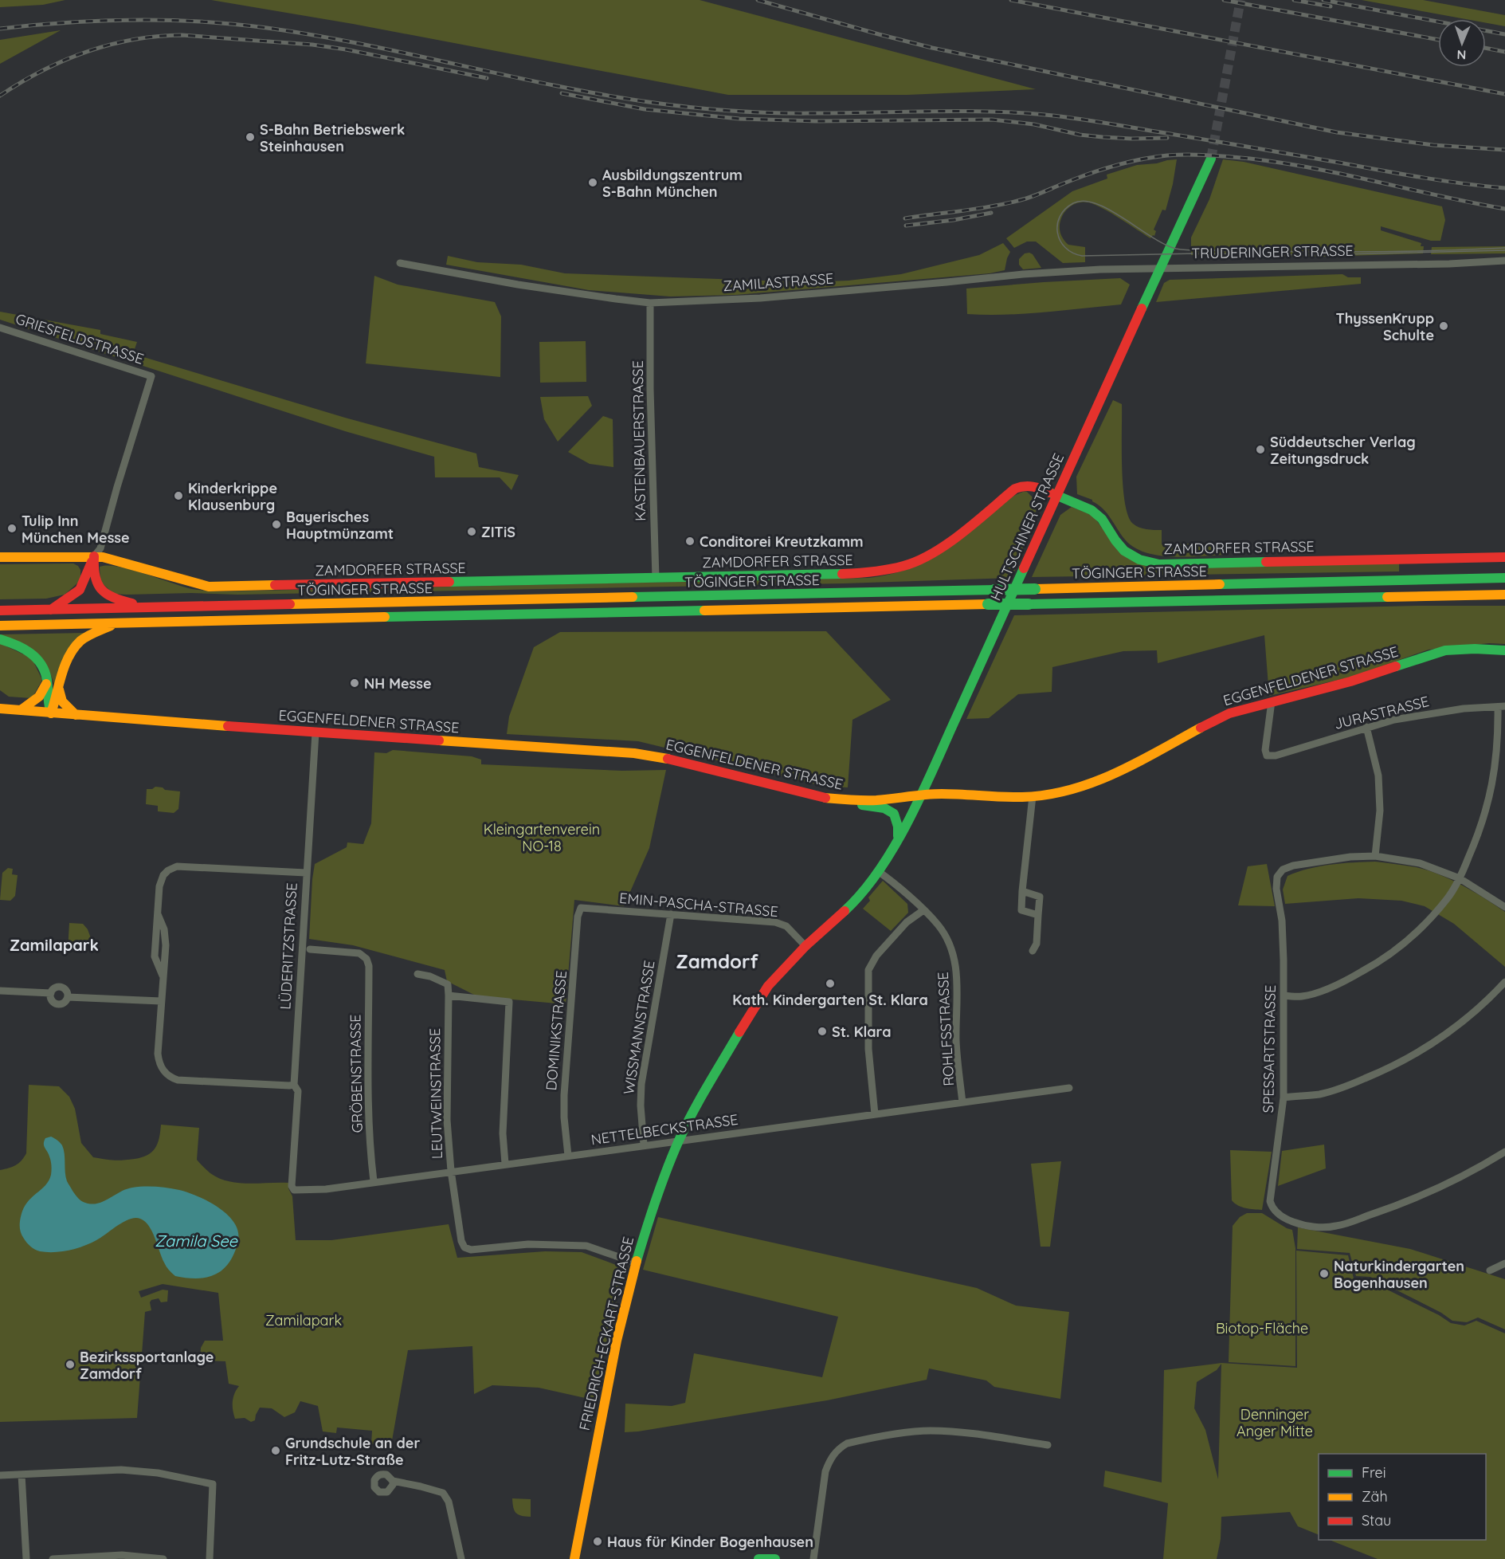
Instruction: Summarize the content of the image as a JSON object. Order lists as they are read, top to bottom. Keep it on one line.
{"streets":{"main road":["TRUDERINGER STRASSE","HULTSCHINER STRASSE","ZAMDORFER STRASSE","TÖGINGER STRASSE","EGGENFELDENER STRASSE","FRIEDRICH-ECKART-STRASSE"],"street":["ZAMILASTRASSE","GRIESFELDSTRASSE","KASTENBAUERSTRASSE","JURASTRASSE","EMIN-PASCHA-STRASSE","LÜDERITZSTRASSE","WISSMANNSTRASSE","ROHLFSSTRASSE","DOMINIKSTRASSE","SPESSARTSTRASSE","GRÖBENSTRASSE","LEUTWEINSTRASSE","NETTELBECKSTRASSE"]},"crossings":[["TRUDERINGER STRASSE","ZAMILASTRASSE"],["TRUDERINGER STRASSE","HULTSCHINER STRASSE"],["ZAMILASTRASSE","KASTENBAUERSTRASSE"],["ZAMILASTRASSE","HULTSCHINER STRASSE"],["GRIESFELDSTRASSE","ZAMDORFER STRASSE"],["KASTENBAUERSTRASSE","ZAMDORFER STRASSE"],["HULTSCHINER STRASSE","ZAMDORFER STRASSE"],["HULTSCHINER STRASSE","EGGENFELDENER STRASSE"],["HULTSCHINER STRASSE","FRIEDRICH-ECKART-STRASSE"],["EGGENFELDENER STRASSE","JURASTRASSE"],["EGGENFELDENER STRASSE","LÜDERITZSTRASSE"],["EGGENFELDENER STRASSE","FRIEDRICH-ECKART-STRASSE"],["EMIN-PASCHA-STRASSE","WISSMANNSTRASSE"],["EMIN-PASCHA-STRASSE","DOMINIKSTRASSE"],["EMIN-PASCHA-STRASSE","FRIEDRICH-ECKART-STRASSE"],["LÜDERITZSTRASSE","NETTELBECKSTRASSE"],["WISSMANNSTRASSE","NETTELBECKSTRASSE"],["ROHLFSSTRASSE","NETTELBECKSTRASSE"],["ROHLFSSTRASSE","FRIEDRICH-ECKART-STRASSE"],["DOMINIKSTRASSE","NETTELBECKSTRASSE"],["GRÖBENSTRASSE","NETTELBECKSTRASSE"],["LEUTWEINSTRASSE","NETTELBECKSTRASSE"],["LEUTWEINSTRASSE","FRIEDRICH-ECKART-STRASSE"],["NETTELBECKSTRASSE","FRIEDRICH-ECKART-STRASSE"]],"districts":["Zamilapark","Zamdorf"],"water":["Zamila See"],"parks":["Kleingartenverein NO-18","Zamilapark","Biotop-Fläche","Denninger Anger Mitte"],"places":["S-Bahn Betriebswerk Steinhausen","Ausbildungszentrum S-Bahn München","ThyssenKrupp Schulte","Süddeutscher Verlag Zeitungsdruck","Kinderkrippe Klausenburg","Bayerisches Hauptmünzamt","Tulip Inn München Messe","ZITiS","Conditorei Kreutzkamm","NH Messe","Kath. Kindergarten St. Klara","St. Klara","Naturkindergarten Bogenhausen","Bezirkssportanlage Zamdorf","Grundschule an der Fritz-Lutz-Straße","Haus für Kinder Bogenhausen"],"legend":["Frei","Zäh","Stau"],"north":"bottom"}
